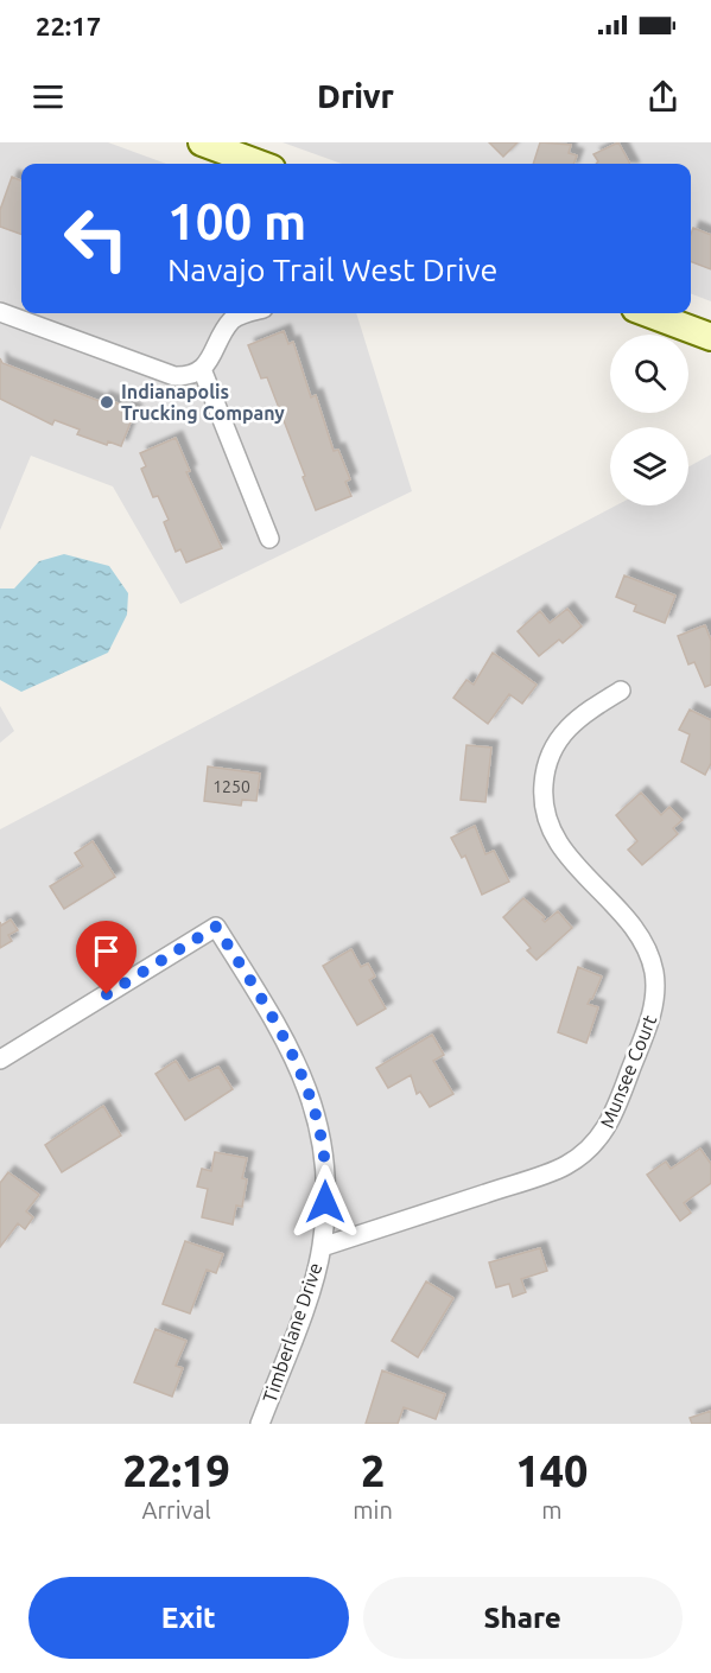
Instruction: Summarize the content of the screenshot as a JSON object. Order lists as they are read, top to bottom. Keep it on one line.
{"streets":{"street":["Munsee Court","Timberlane Drive"]},"crossings":[["Munsee Court","Timberlane Drive"]],"places":["Indianapolis Trucking Company"],"house_numbers":["1250"],"page":{"status":"22:17","header":"Drivr","turn":["100 m","Navajo Trail West Drive"],"eta":["22:19","Arrival","2","min","140","m"],"buttons":["Exit","Share"]}}
